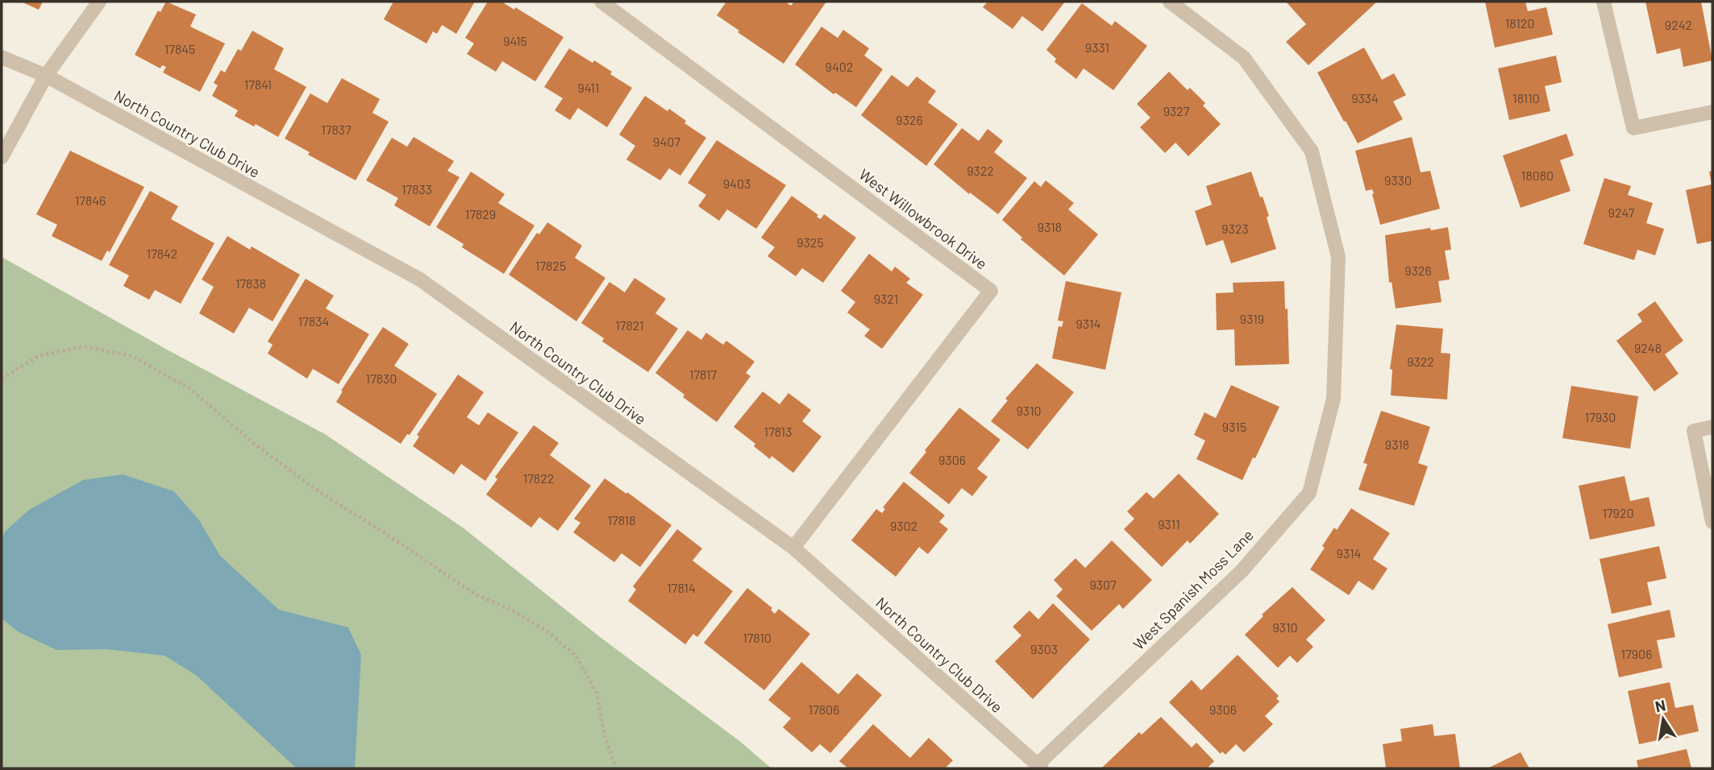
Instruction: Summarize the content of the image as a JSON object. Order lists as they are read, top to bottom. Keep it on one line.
{"streets":{"street":["North Country Club Drive","West Willowbrook Drive","West Spanish Moss Lane"]},"crossings":[["North Country Club Drive","West Willowbrook Drive"],["North Country Club Drive","West Spanish Moss Lane"]],"house_numbers":["18120","9242","9415","9331","17845","9402","17841","9411","9334","18110","9327","9326","17837","9407","9322","18080","9330","9403","17833","17846","9247","17829","9318","9323","9325","17842","17825","9326","17838","9321","9319","17834","9314","17821","9248","9322","17817","17830","9310","17930","9315","17813","9318","9306","17822","17920","17818","9311","9302","9314","9307","17814","9310","17810","9303","17906","17806","9306"],"north":"top"}
